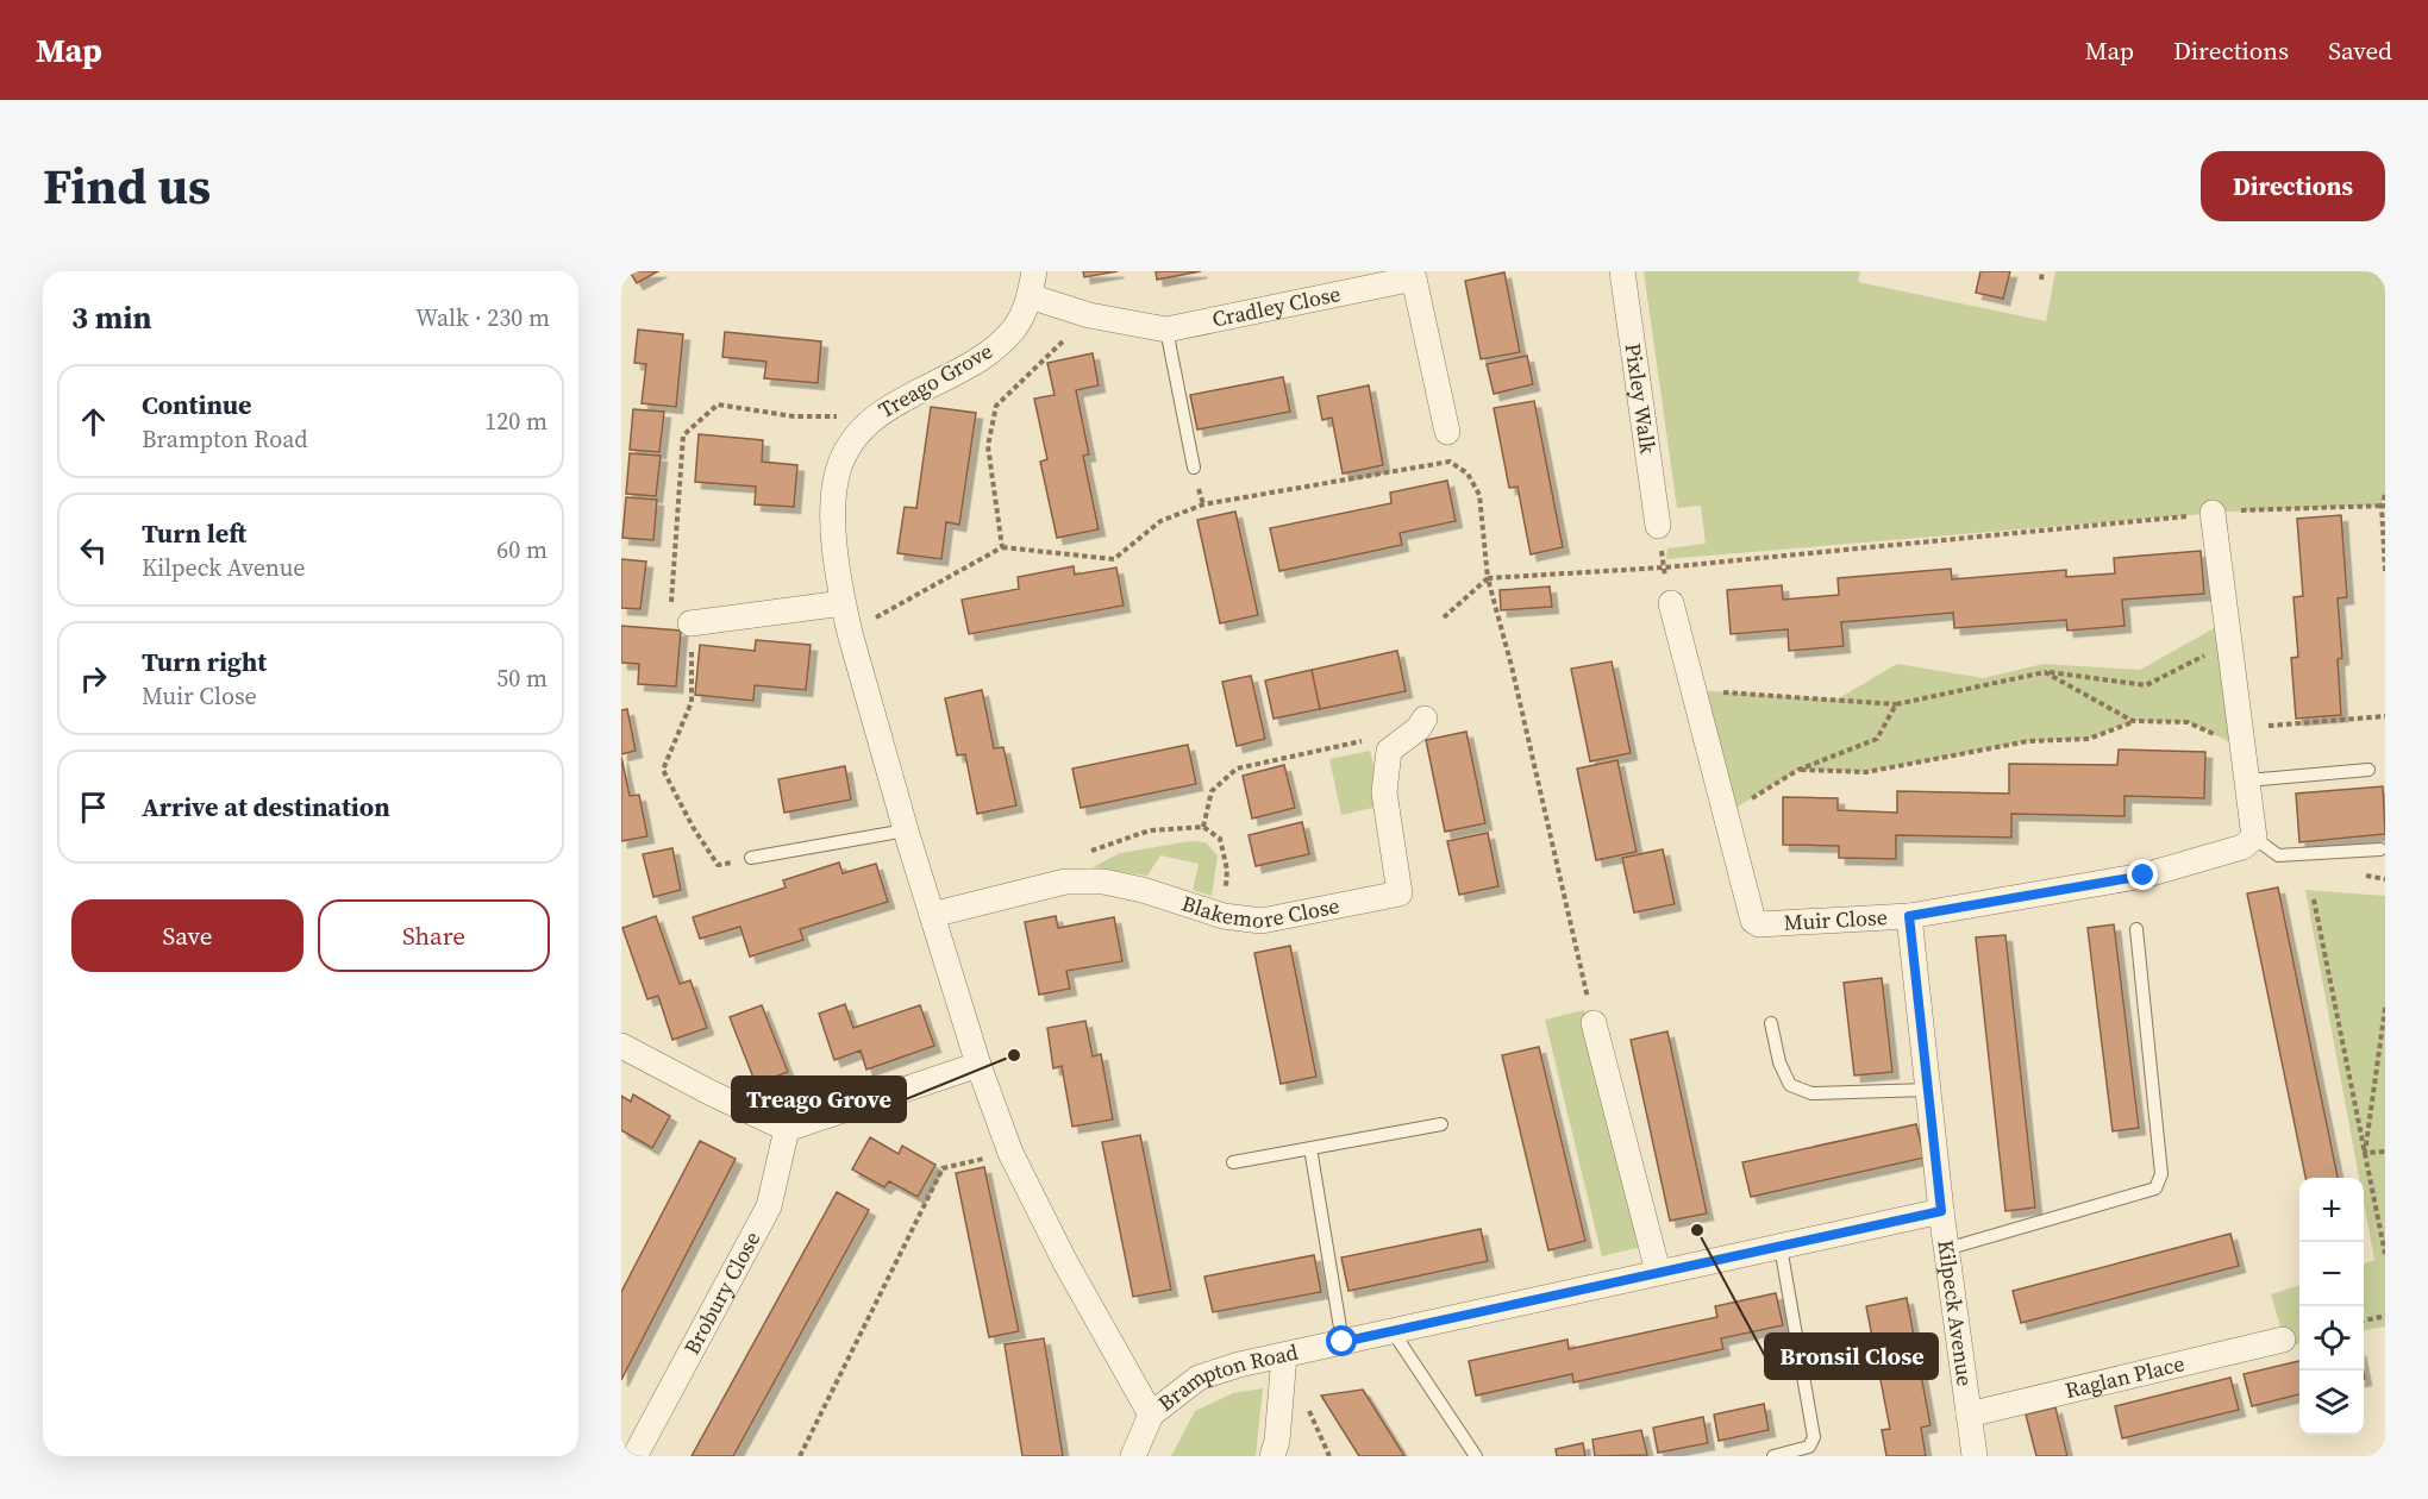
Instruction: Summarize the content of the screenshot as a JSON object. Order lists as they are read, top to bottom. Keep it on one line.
{"streets":{"street":["Cradley Close","Treago Grove","Pixley Walk","Blakemore Close","Muir Close","Brobury Close","Kilpeck Avenue","Raglan Place","Brampton Road"]},"crossings":[["Cradley Close","Treago Grove"],["Treago Grove","Blakemore Close"],["Treago Grove","Brampton Road"],["Muir Close","Kilpeck Avenue"],["Kilpeck Avenue","Raglan Place"],["Kilpeck Avenue","Brampton Road"]],"places":["Treago Grove","Bronsil Close"],"page":{"header":"Map","nav":["Map","Directions","Saved"],"title":"Find us","buttons":["Directions",["Save","Share"]],"heading":["3 min","Walk · 230 m"],"list":[["Continue","Brampton Road","120 m"],["Turn left","Kilpeck Avenue","60 m"],["Turn right","Muir Close","50 m"],"Arrive at destination"],"map_buttons":["+","−"]}}
